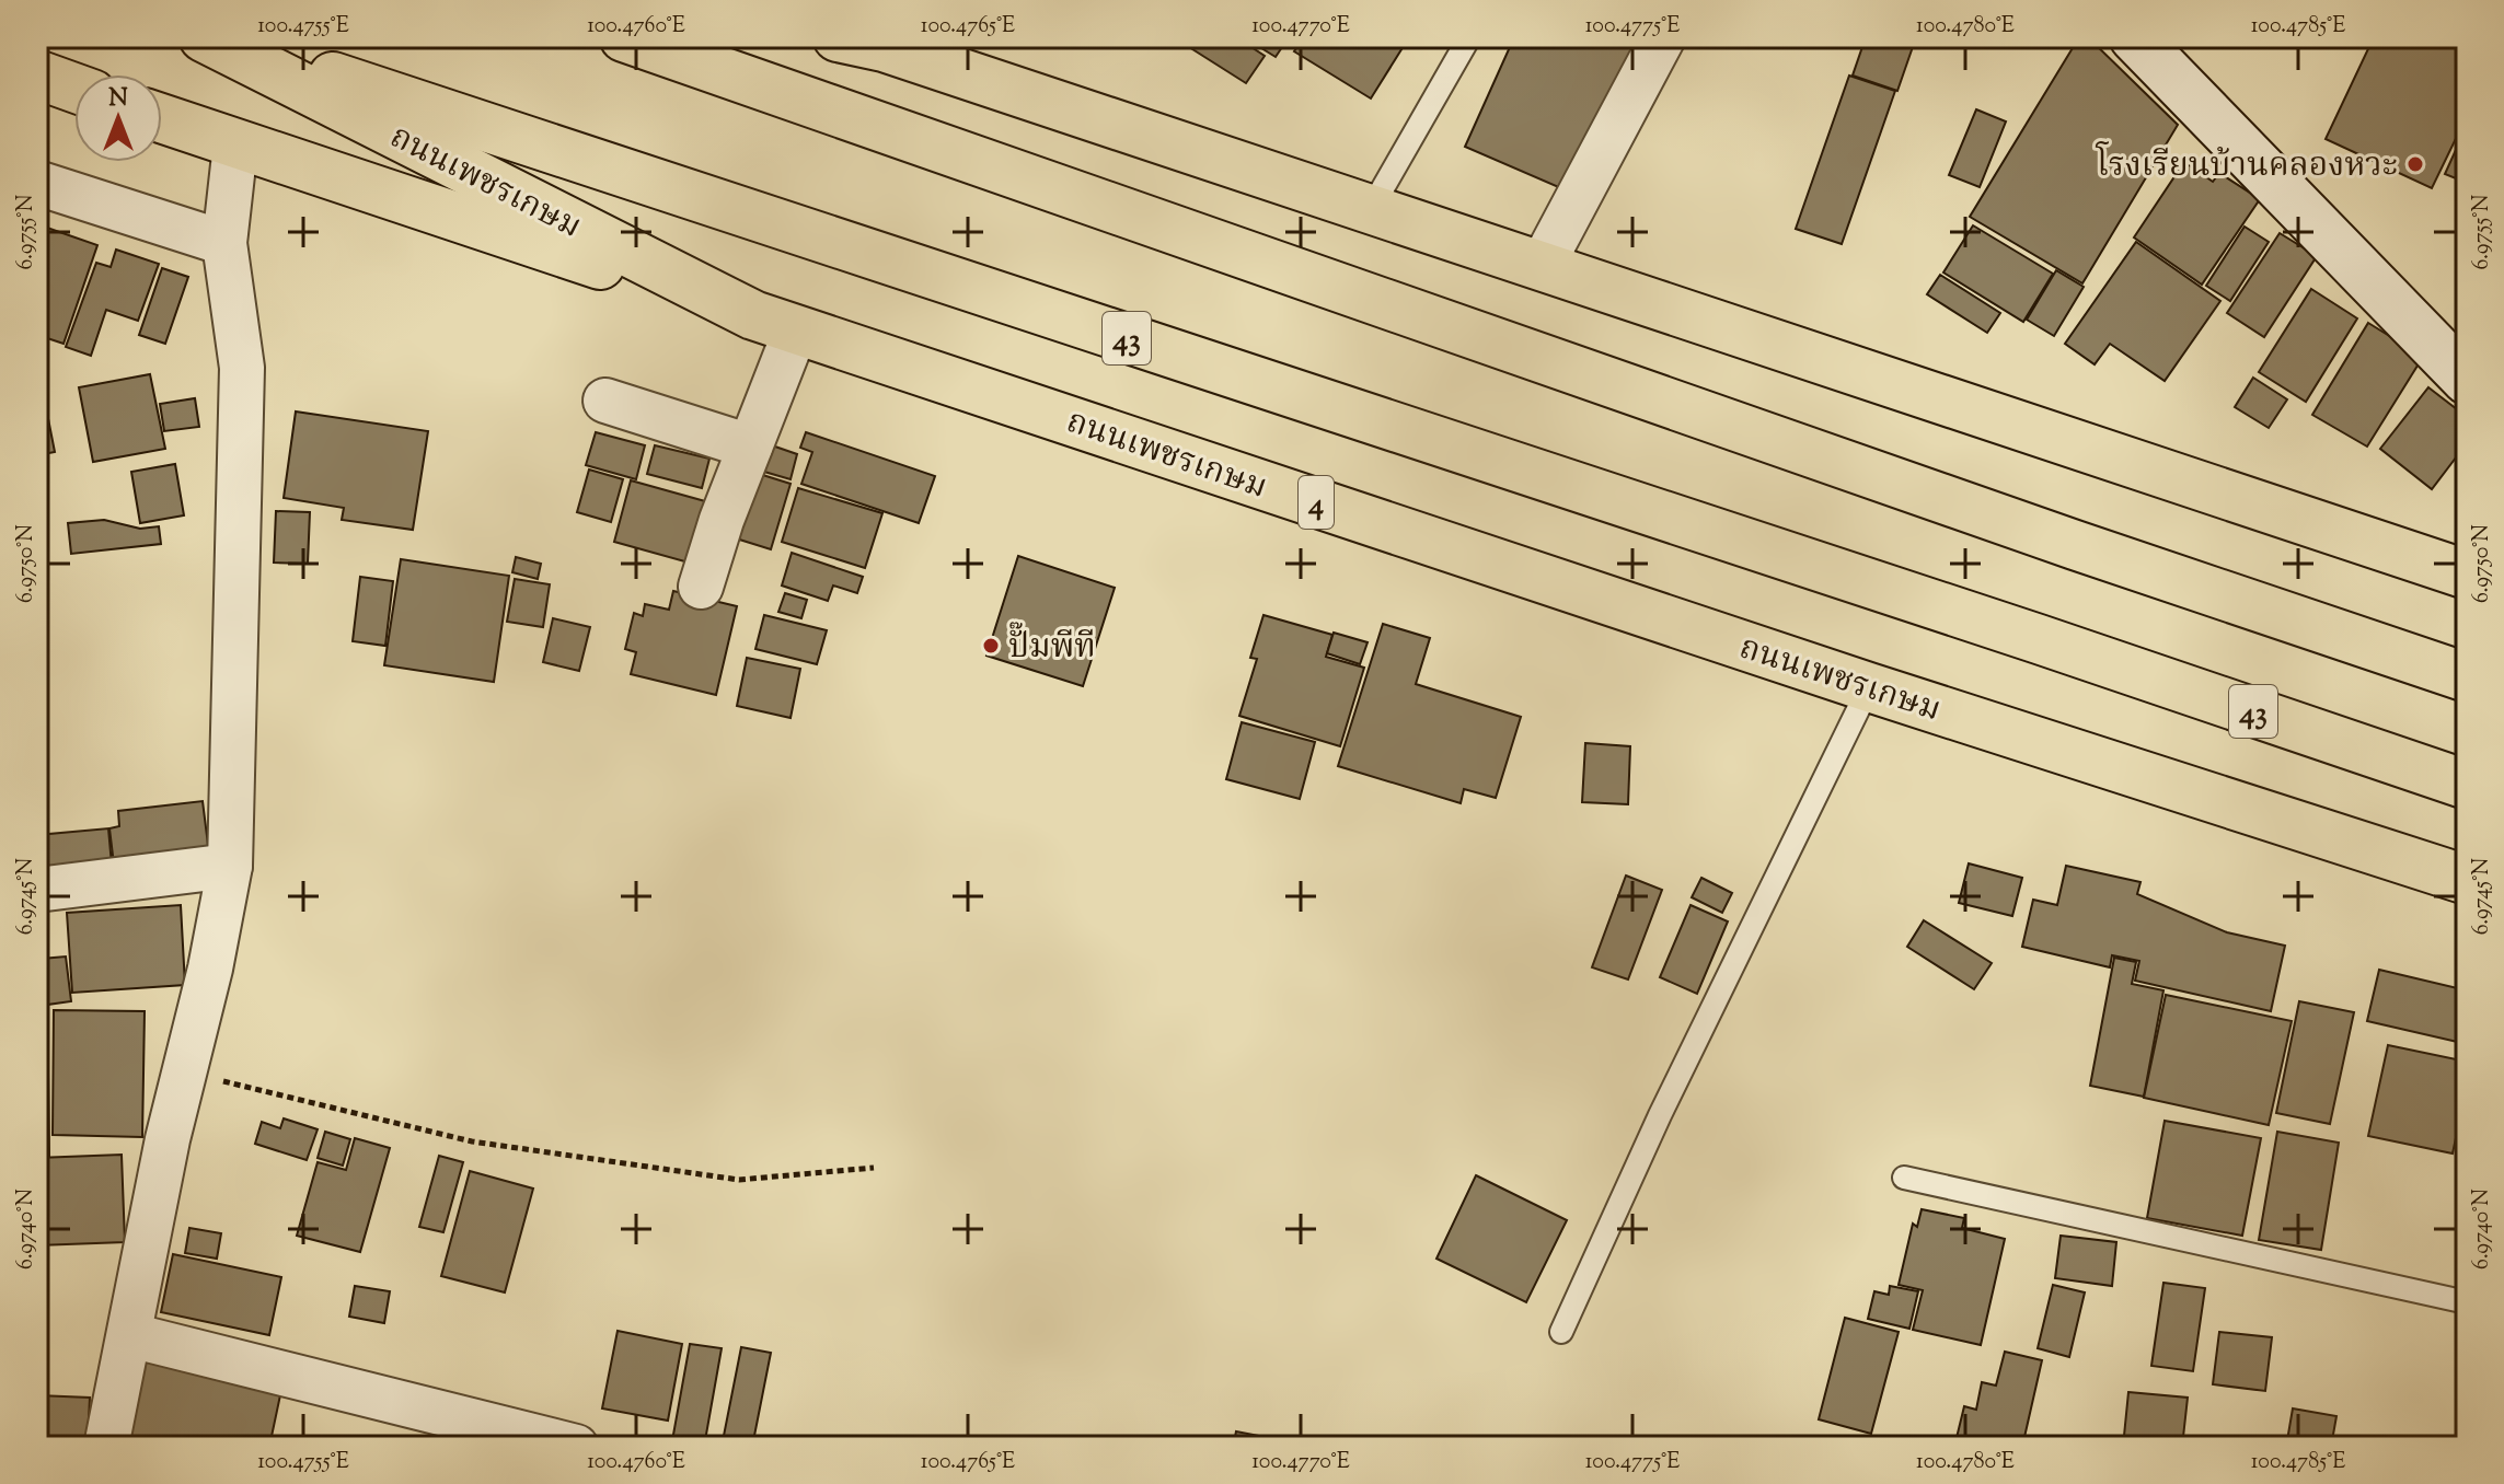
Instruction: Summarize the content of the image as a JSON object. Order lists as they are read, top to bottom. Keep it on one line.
{"streets":{"highway":["ถนนเพชรเกษม","43","4"]},"places":["โรงเรียนบ้านคลองหวะ","ปั๊มพีที"],"north":"top","coordinates":["100.4755°E","100.4760°E","100.4765°E","100.4770°E","100.4775°E","100.4780°E","100.4785°E","6.9755°N","6.9750°N","6.9745°N","6.9740°N"]}
